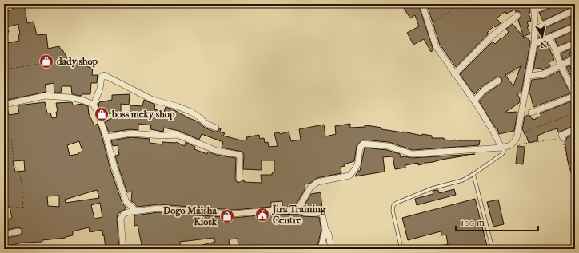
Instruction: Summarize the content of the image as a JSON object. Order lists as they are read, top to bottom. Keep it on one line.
{"places":{"shop":["dady shop","boss meky shop","Dogo Maisha Kiosk"],"public building":["Jira Training Centre"]},"scale_bar":"100 m","north":"bottom"}
